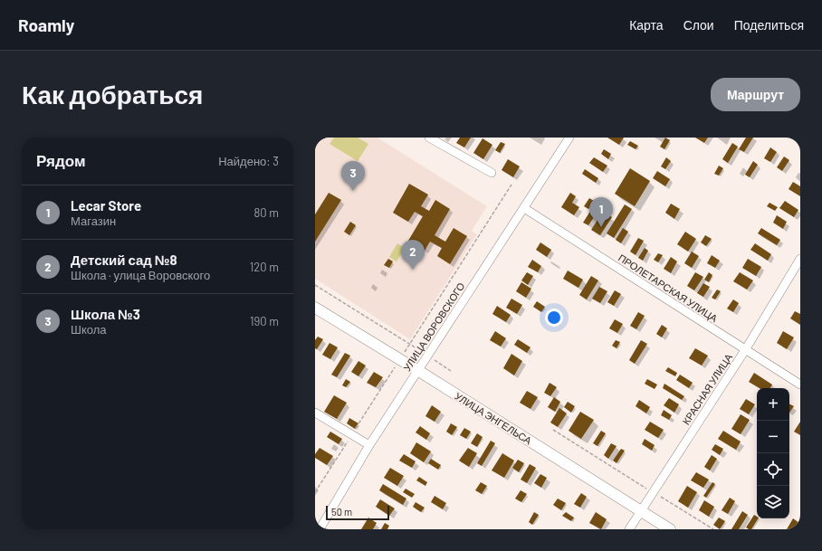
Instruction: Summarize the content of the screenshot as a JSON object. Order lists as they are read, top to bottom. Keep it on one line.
{"streets":{"street":["ПРОЛЕТАРСКАЯ УЛИЦА","УЛИЦА ВОРОВСКОГО","КРАСНАЯ УЛИЦА","УЛИЦА ЭНГЕЛЬСА"]},"crossings":[["ПРОЛЕТАРСКАЯ УЛИЦА","УЛИЦА ВОРОВСКОГО"],["ПРОЛЕТАРСКАЯ УЛИЦА","КРАСНАЯ УЛИЦА"],["УЛИЦА ВОРОВСКОГО","УЛИЦА ЭНГЕЛЬСА"],["КРАСНАЯ УЛИЦА","УЛИЦА ЭНГЕЛЬСА"]],"scale_bar":"50 m","page":{"header":"Roamly","nav":["Карта","Слои","Поделиться"],"buttons":"Маршрут","title":"Как добраться","heading":["Рядом","Найдено: 3"],"pins":["3","1","2"],"list":[{"mark":"1","name":"Lecar Store","note":"Магазин","value":"80 m"},{"mark":"2","name":"Детский сад №8","note":"Школа · улица Воровского","value":"120 m"},{"mark":"3","name":"Школа №3","note":"Школа","value":"190 m"}],"map_buttons":["+","−"],"scale":"50 m"}}
